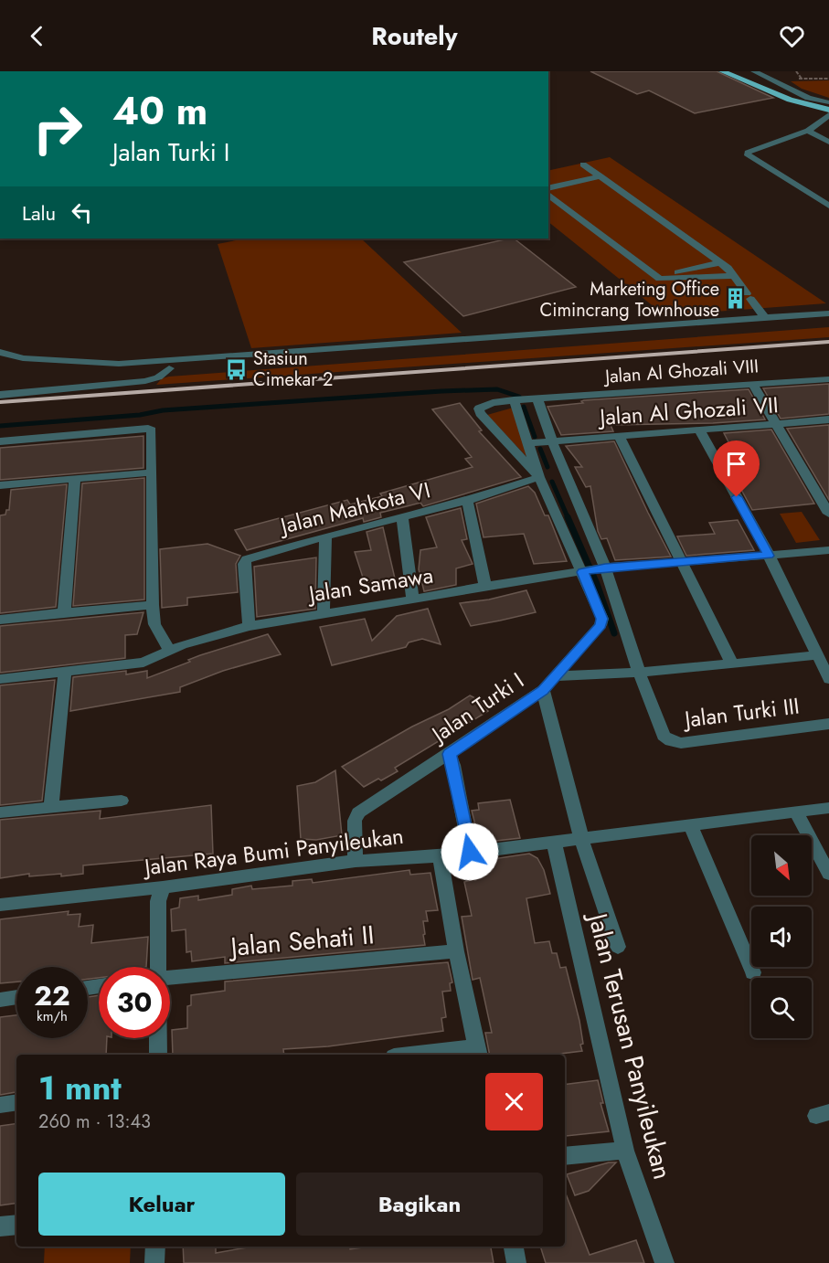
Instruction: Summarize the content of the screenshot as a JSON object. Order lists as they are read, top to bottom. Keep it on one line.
{"streets":{"street":["Jalan Al Ghozali VIII","Jalan Al Ghozali VII","Jalan Mahkota VI","Jalan Samawa","Jalan Turki I","Jalan Turki III","Jalan Raya Bumi Panyileukan","Jalan Sehati II","Jalan Terusan Panyileukan"]},"crossings":[["Jalan Al Ghozali VIII","Jalan Mahkota VI"],["Jalan Al Ghozali VIII","Jalan Turki III"],["Jalan Al Ghozali VII","Jalan Turki III"],["Jalan Mahkota VI","Jalan Samawa"],["Jalan Samawa","Jalan Turki I"],["Jalan Samawa","Jalan Turki III"],["Jalan Turki I","Jalan Raya Bumi Panyileukan"],["Jalan Raya Bumi Panyileukan","Jalan Terusan Panyileukan"]],"places":{"building":["Marketing Office Cimincrang Townhouse"],"bus stop":["Stasiun Cimekar 2"]},"north":"bottom right","page":{"header":"Routely","turn":["40 m","Jalan Turki I"],"then":"Lalu","speed":"22 km/h","limit":"30","heading":["1 mnt","260 m · 13:43"],"buttons":["Keluar","Bagikan"]}}
